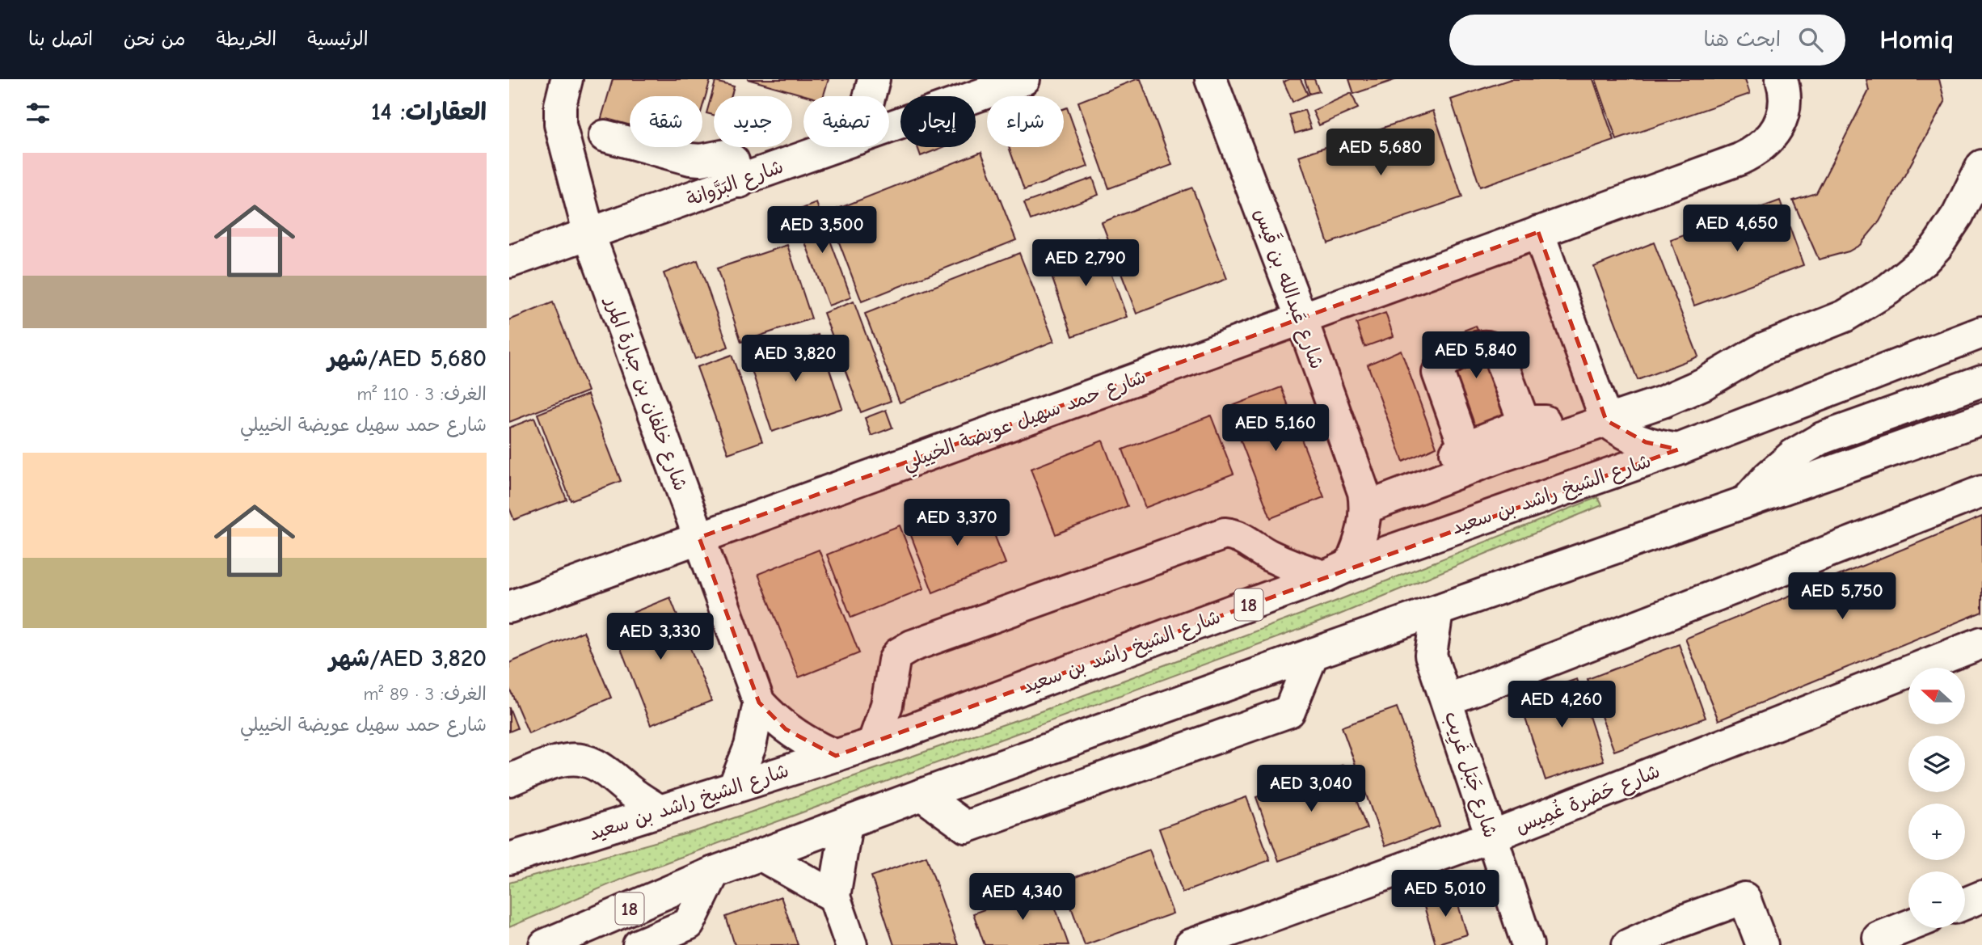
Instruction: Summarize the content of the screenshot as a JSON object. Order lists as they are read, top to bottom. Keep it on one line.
{"streets":{"street":["شارع البَرَّوانة","شارع عَبدالله بن قَيس","شارع خلفان بن جبارة المرر","شارع حمد سهيل عويضة الخييلي","شارع الشيخ راشد بن سعيد","18","شارع جَبَل غَرِيب","شارع حَضرة غُمِيس"]},"crossings":[["شارع البَرَّوانة","شارع خلفان بن جبارة المرر"],["شارع عَبدالله بن قَيس","شارع حمد سهيل عويضة الخييلي"],["شارع عَبدالله بن قَيس","شارع الشيخ راشد بن سعيد"],["شارع خلفان بن جبارة المرر","شارع حمد سهيل عويضة الخييلي"],["شارع خلفان بن جبارة المرر","شارع الشيخ راشد بن سعيد"],["شارع جَبَل غَرِيب","شارع حَضرة غُمِيس"]],"north":"left","page":{"header":"Homiq","search":"ابحث هنا","nav":["الرئيسية","الخريطة","من نحن","اتصل بنا"],"heading":"العقارات: 14","chip":["شراء","إيجار","تصفية","جديد","شقة"],"price":["AED 5,680","AED 4,650","AED 3,500","AED 2,790","AED 5,840","AED 3,820","AED 5,160","AED 3,370","AED 5,750","AED 3,330","AED 4,260","AED 3,040","AED 5,010","AED 4,340"],"list":[{"name":"AED 5,680/شهر","note":"الغرف: 3 · 110 m² · شارع حمد سهيل عويضة الخييلي"},{"name":"AED 3,820/شهر","note":"الغرف: 3 · 89 m² · شارع حمد سهيل عويضة الخييلي"}],"map_buttons":["+","−"]}}
